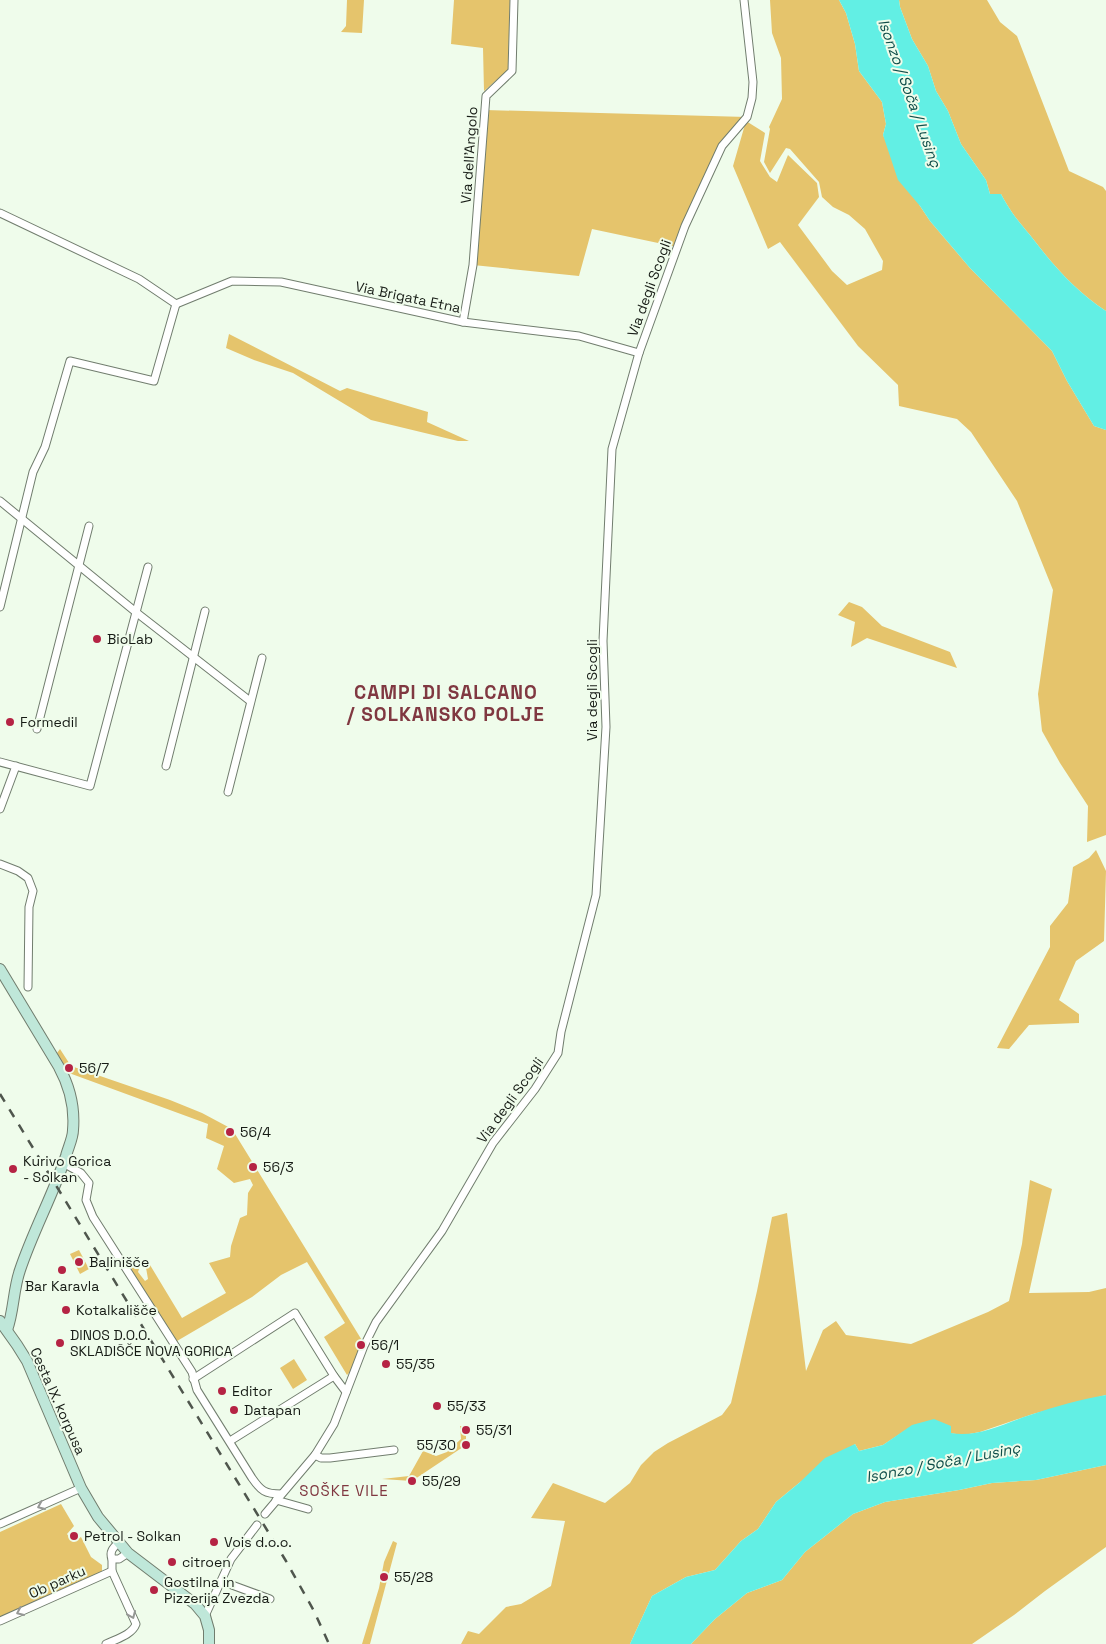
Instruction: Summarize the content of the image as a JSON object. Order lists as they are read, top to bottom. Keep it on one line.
{"streets":{"main road":["Cesta IX. korpusa"],"street":["Via dell'Angolo","Via degli Scogli","Via Brigata Etna","Ob parku"]},"crossings":[["Via dell'Angolo","Via Brigata Etna"],["Via degli Scogli","Via Brigata Etna"]],"one_way":["Ob parku"],"districts":["CAMPI DI SALCANO / SOLKANSKO POLJE","SOŠKE VILE"],"water":["Isonzo / Soča / Lusinç"],"places":["BioLab","Formedil","56/7","56/4","56/3","Kurivo Gorica - Solkan","Balinišče","Bar Karavla","Kotalkališče","DINOS D.O.O. SKLADIŠČE NOVA GORICA","56/1","55/35","Editor","55/33","Datapan","55/31","55/30","55/29","Petrol - Solkan","Vois d.o.o.","citroen","55/28","Gostilna in Pizzerija Zvezda"]}
